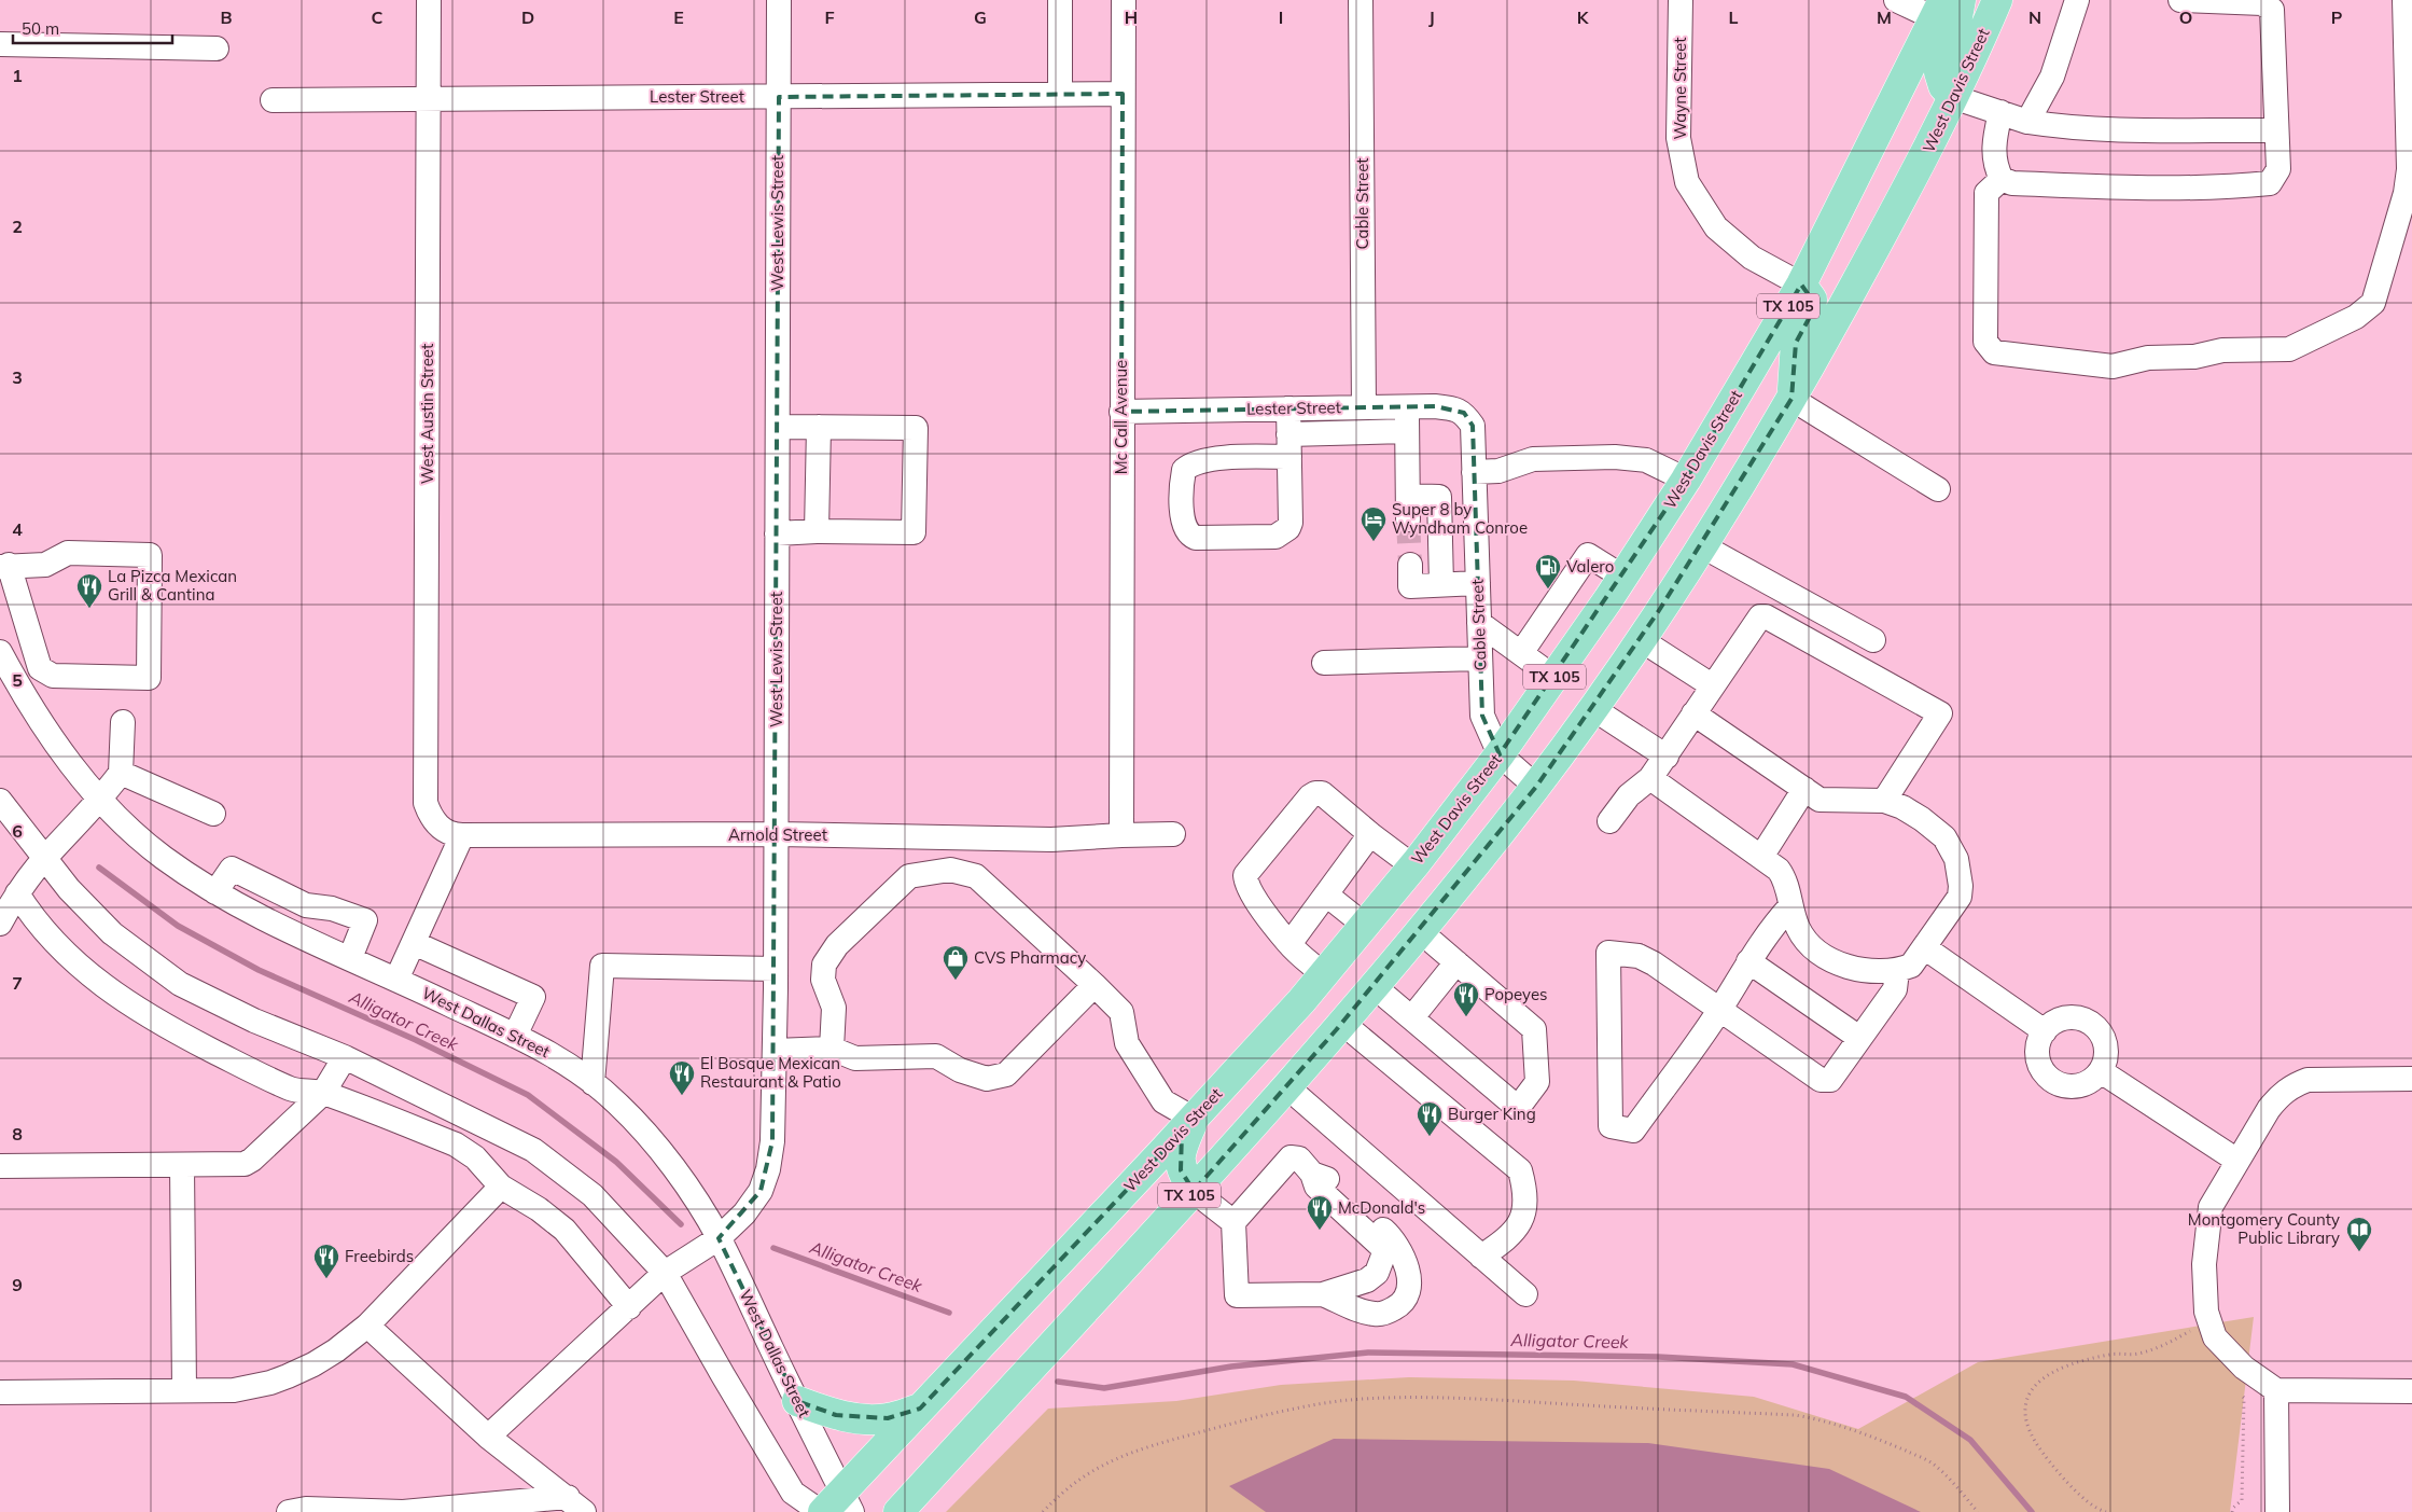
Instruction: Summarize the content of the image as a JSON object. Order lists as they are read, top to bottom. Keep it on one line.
{"streets":{"main road":["West Davis Street","TX 105"],"street":["Wayne Street","Lester Street","Cable Street","West Lewis Street","West Austin Street","Mc Call Avenue","Arnold Street","West Dallas Street"]},"crossings":[["Wayne Street","West Davis Street"],["West Davis Street","Cable Street"],["West Davis Street","West Dallas Street"],["Lester Street","Cable Street"],["Lester Street","West Lewis Street"],["Lester Street","West Austin Street"],["Lester Street","Mc Call Avenue"],["West Lewis Street","Arnold Street"],["West Lewis Street","West Dallas Street"],["West Austin Street","Arnold Street"],["Mc Call Avenue","Arnold Street"]],"water":["Alligator Creek"],"places":{"hotel":["Super 8 by Wyndham Conroe"],"fuel station":["Valero"],"restaurant":["La Pizca Mexican Grill & Cantina","Popeyes","El Bosque Mexican Restaurant & Patio","Burger King","McDonald's","Freebirds"],"shop":["CVS Pharmacy"],"library":["Montgomery County Public Library"]},"scale_bar":"50 m","grid":{"columns":["B","C","D","E","F","G","H","I","J","K","L","M","N","O","P"],"rows":["1","2","3","4","5","6","7","8","9"]}}
